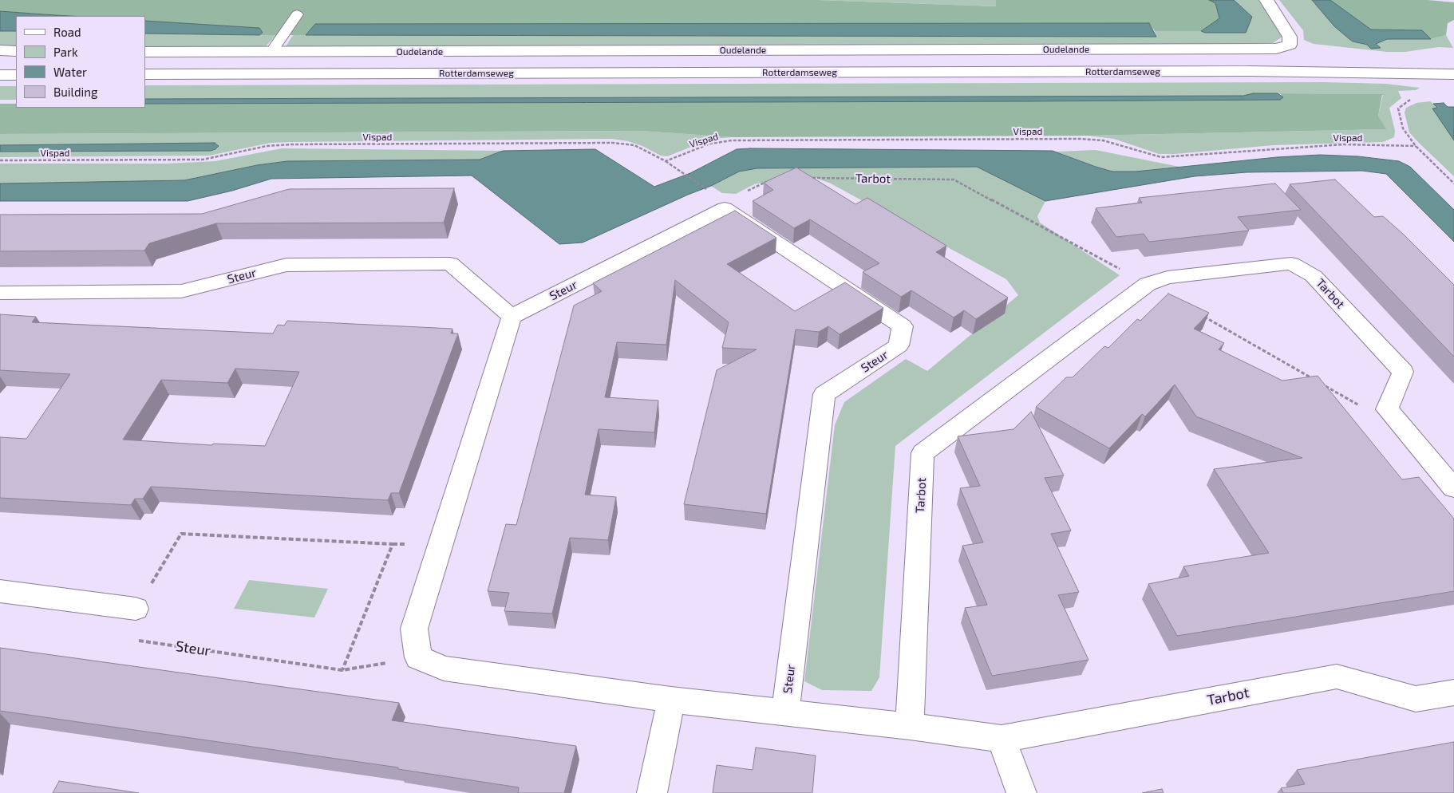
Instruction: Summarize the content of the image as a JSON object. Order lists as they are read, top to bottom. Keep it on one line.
{"streets":{"street":["Oudelande","Rotterdamseweg","Tarbot","Steur"],"path":["Vispad"]},"legend":["Road","Park","Water","Building"]}
